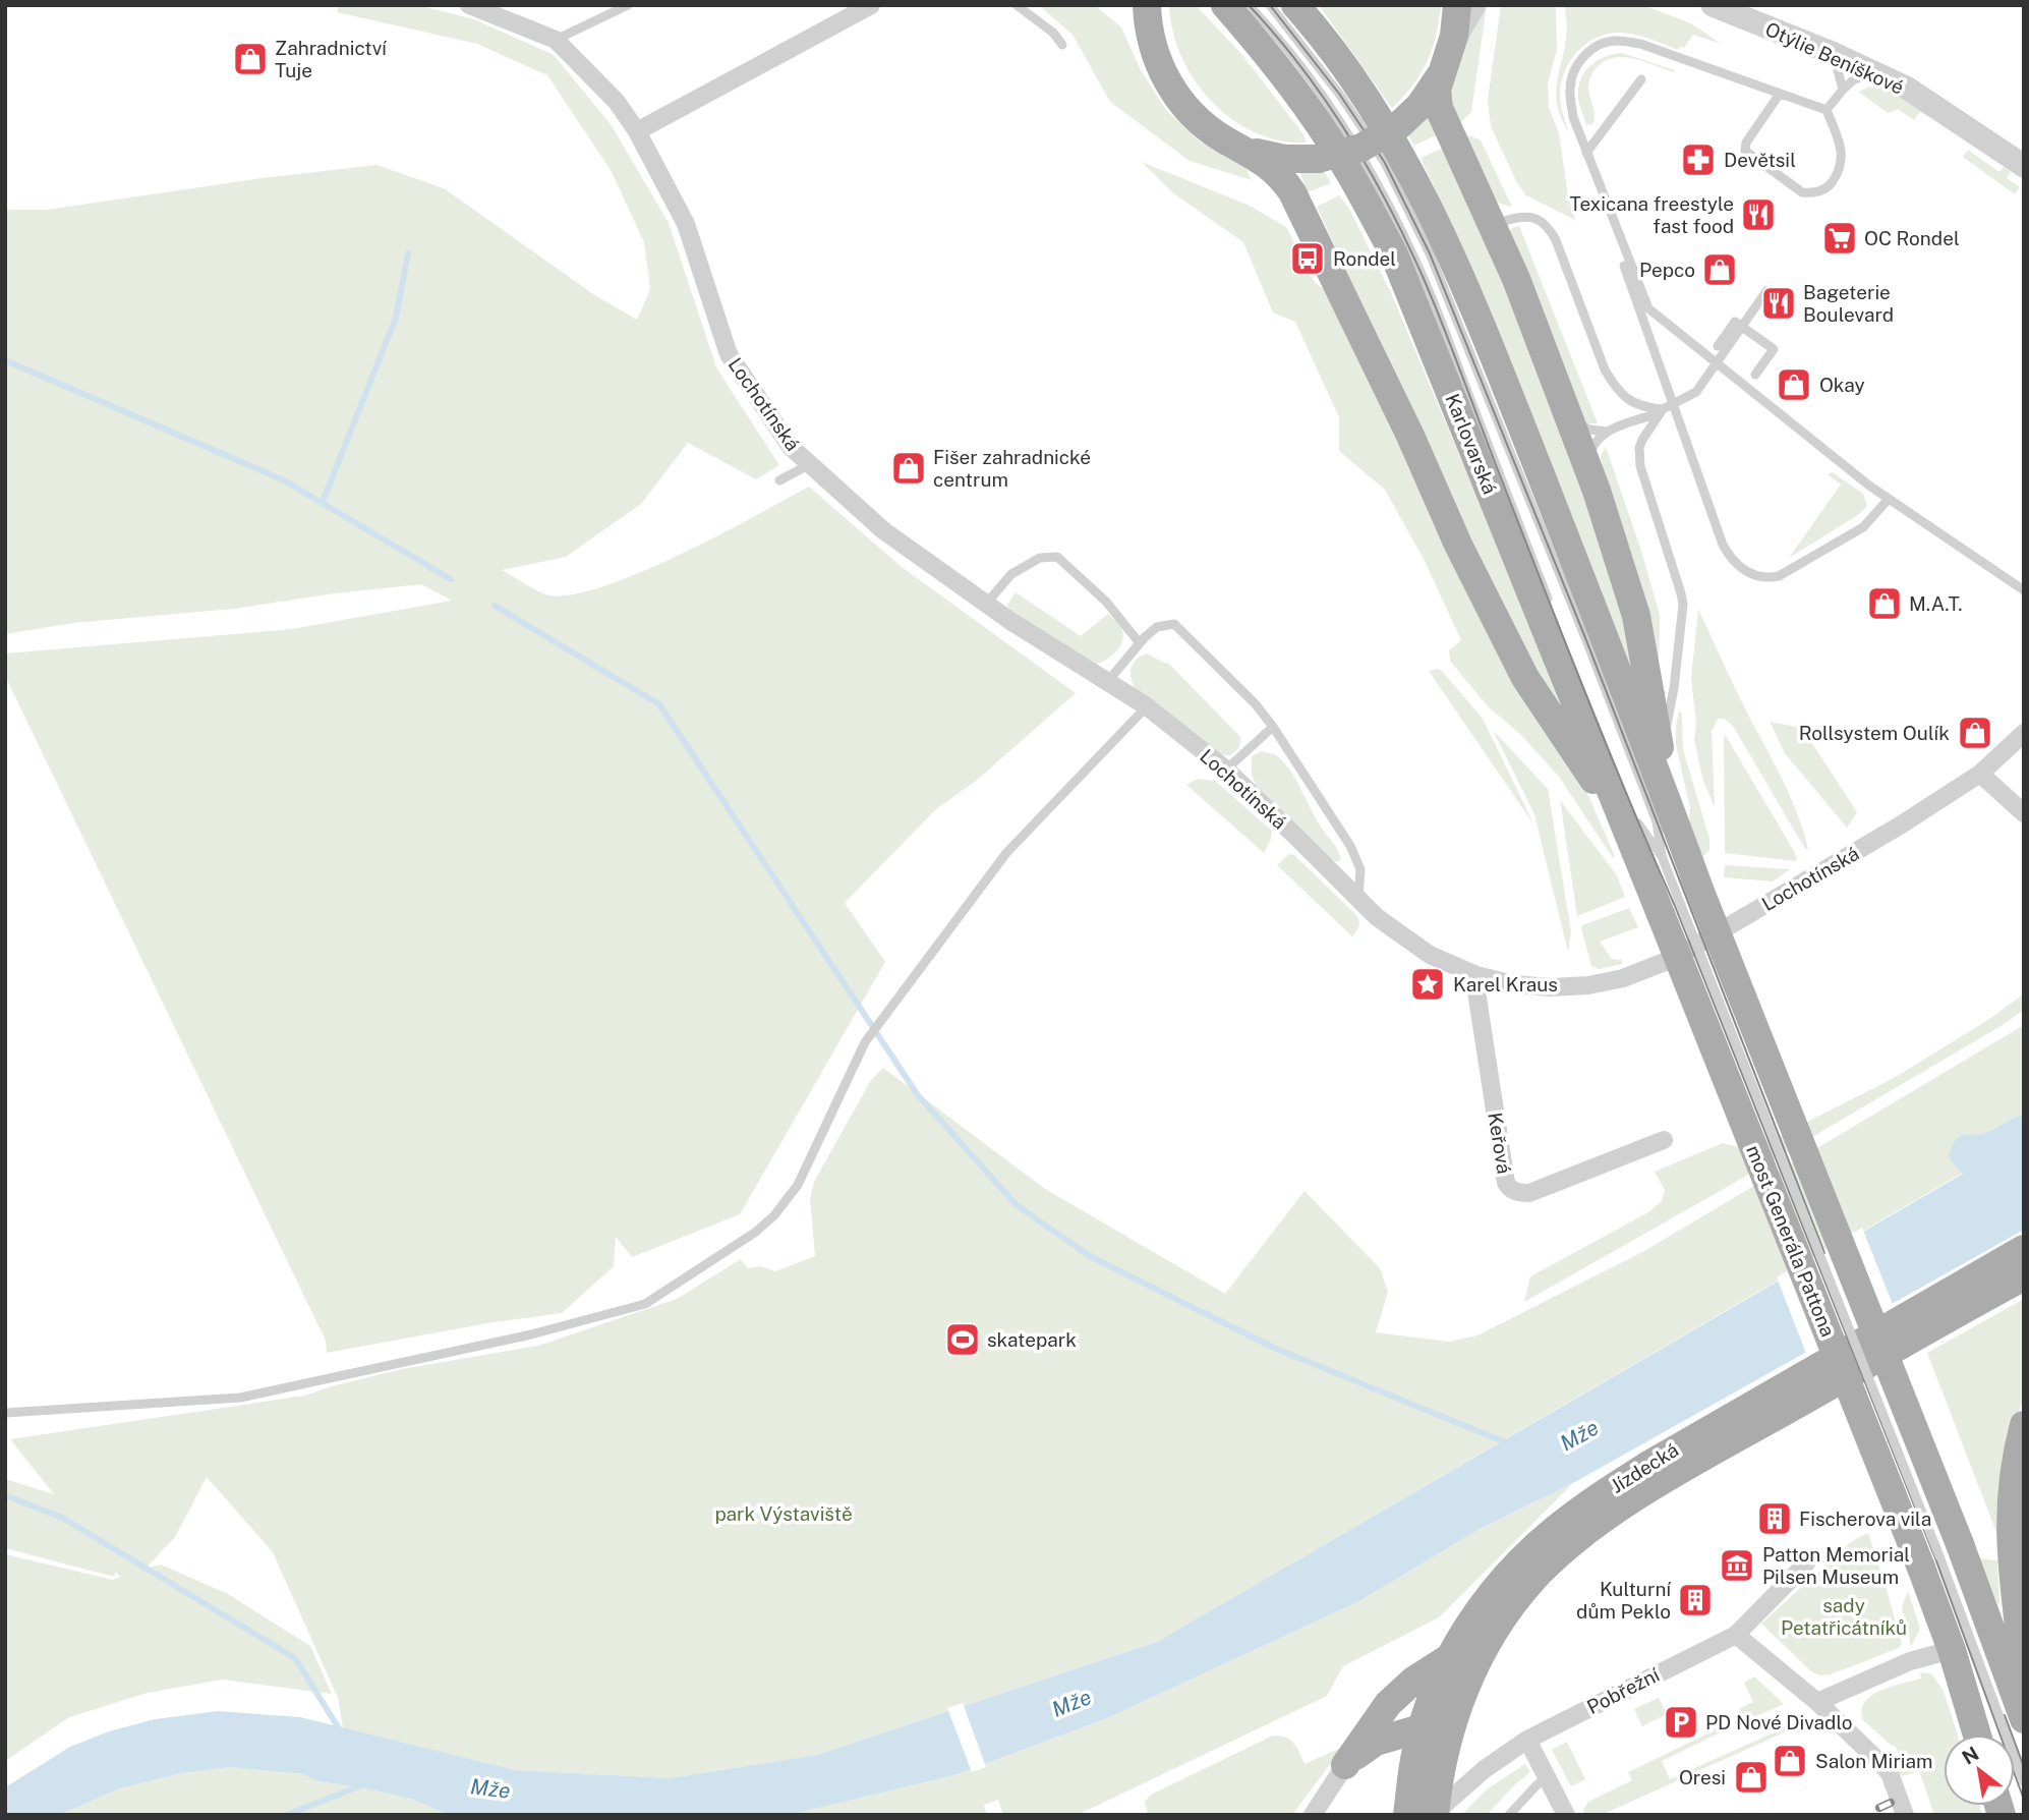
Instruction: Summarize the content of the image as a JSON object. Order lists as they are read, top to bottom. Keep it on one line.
{"streets":{"main road":["Karlovarská","most Generála Pattona","Jízdecká"],"street":["Otýlie Beníškové","Lochotínská","Keřová","Pobřežní"]},"crossings":[["Lochotínská","Keřová"],["Karlovarská","most Generála Pattona"],["Jízdecká","Pobřežní"]],"water":["Mže"],"parks":["park Výstaviště","sady Petatřicátníků"],"places":{"shop":["Zahradnictví Tuje","Pepco","Okay","Fišer zahradnické centrum","M.A.T.","Rollsystem Oulík","Salon Miriam","Oresi"],"pharmacy":["Devětsil"],"restaurant":["Texicana freestyle fast food","Bageterie Boulevard"],"supermarket":["OC Rondel"],"bus stop":["Rondel"],"place":["Karel Kraus"],"sports":["skatepark"],"building":["Fischerova vila","Kulturní dům Peklo"],"museum":["Patton Memorial Pilsen Museum"],"parking":["PD Nové Divadlo"]},"north":"top left"}
